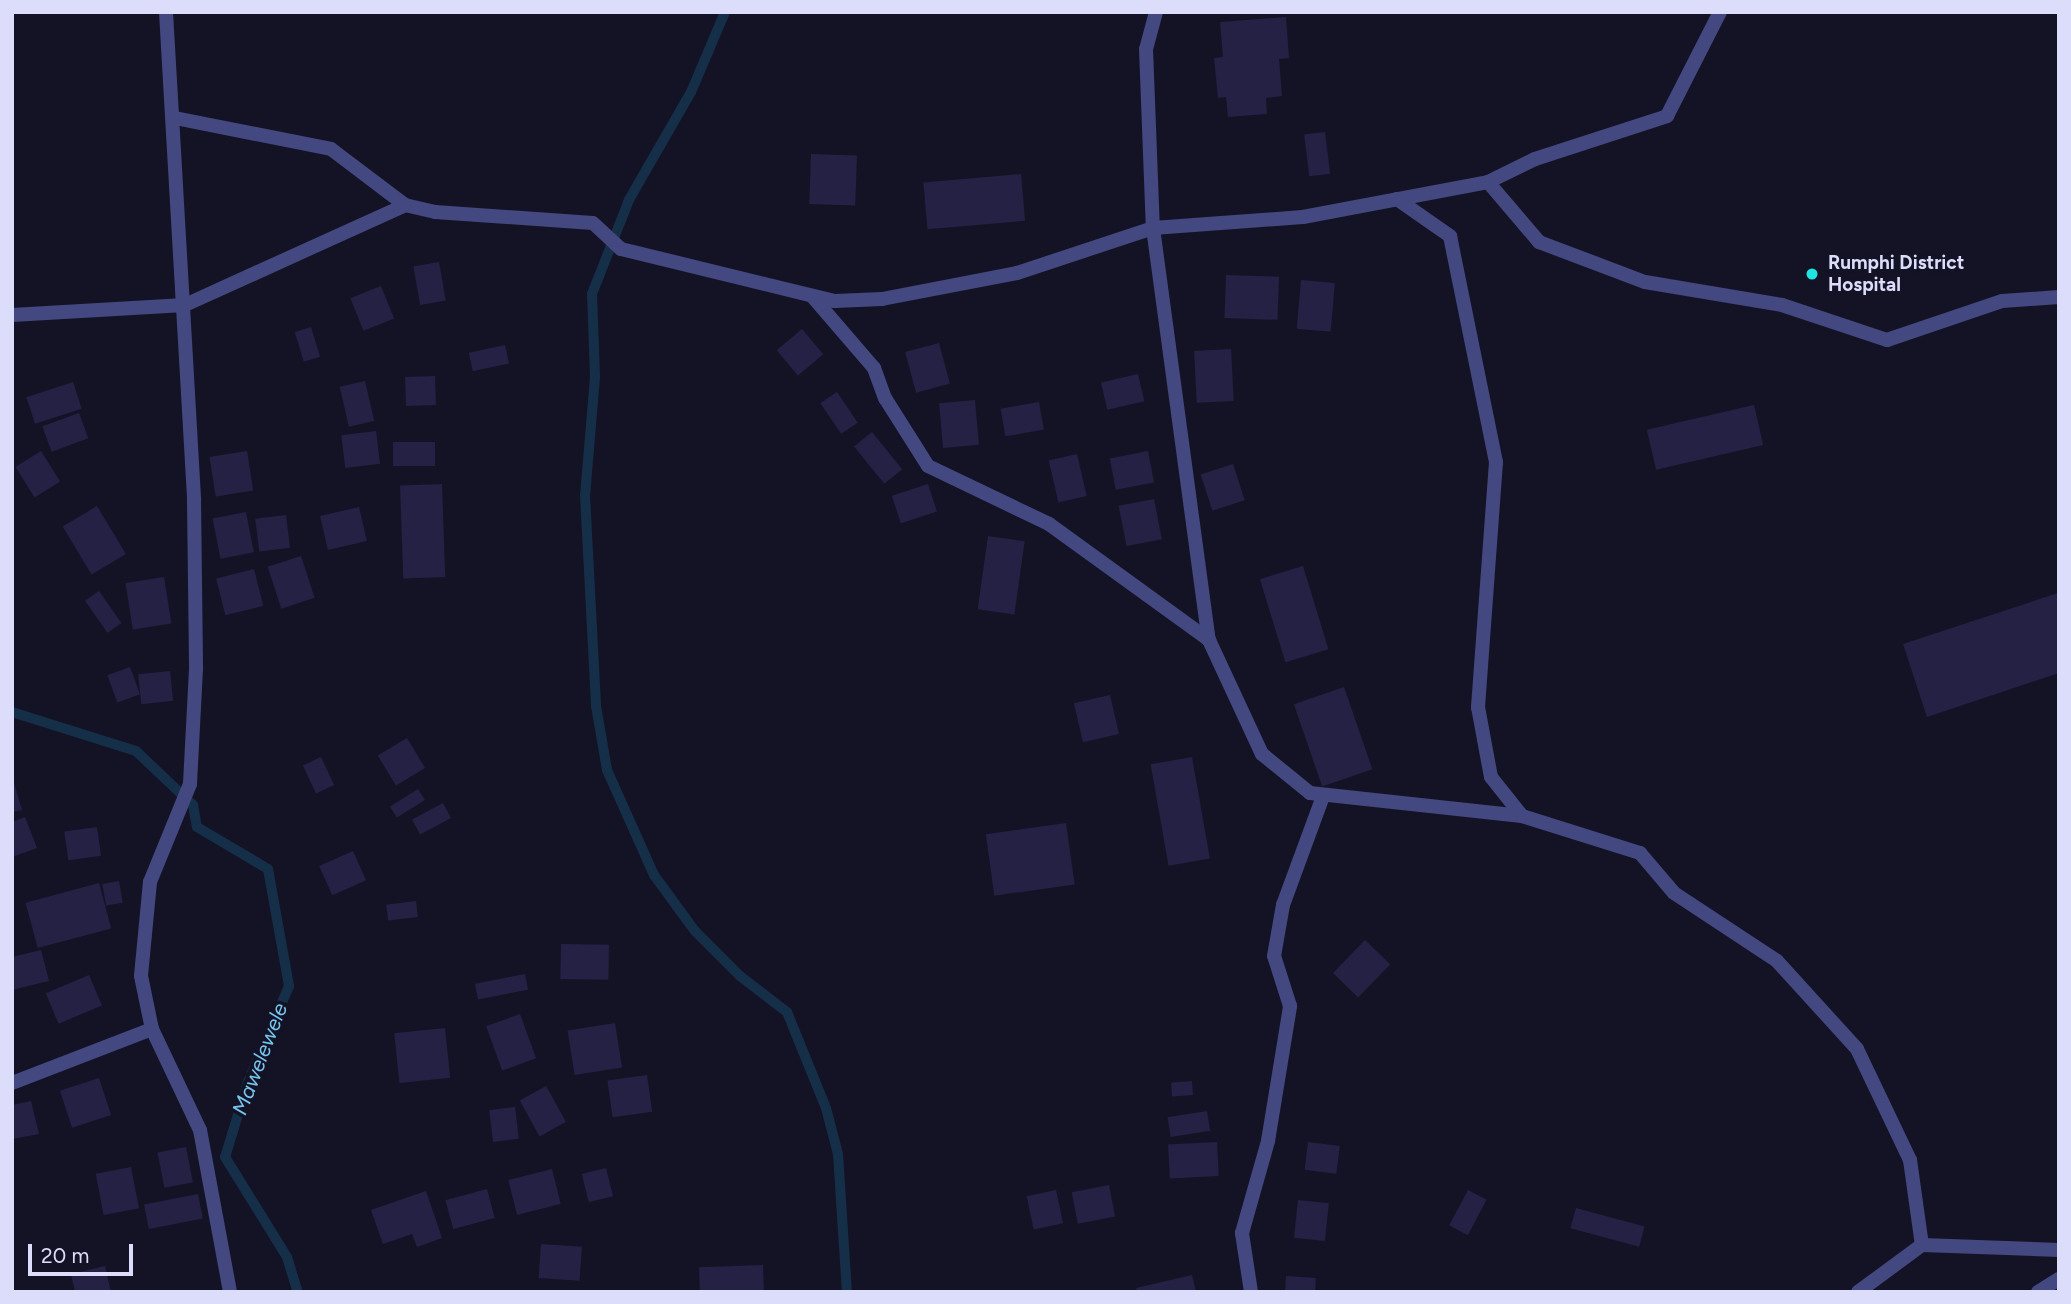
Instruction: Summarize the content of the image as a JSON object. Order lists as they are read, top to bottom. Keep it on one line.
{"water":["Mawelewele"],"places":["Rumphi District Hospital"],"scale_bar":"20 m"}
